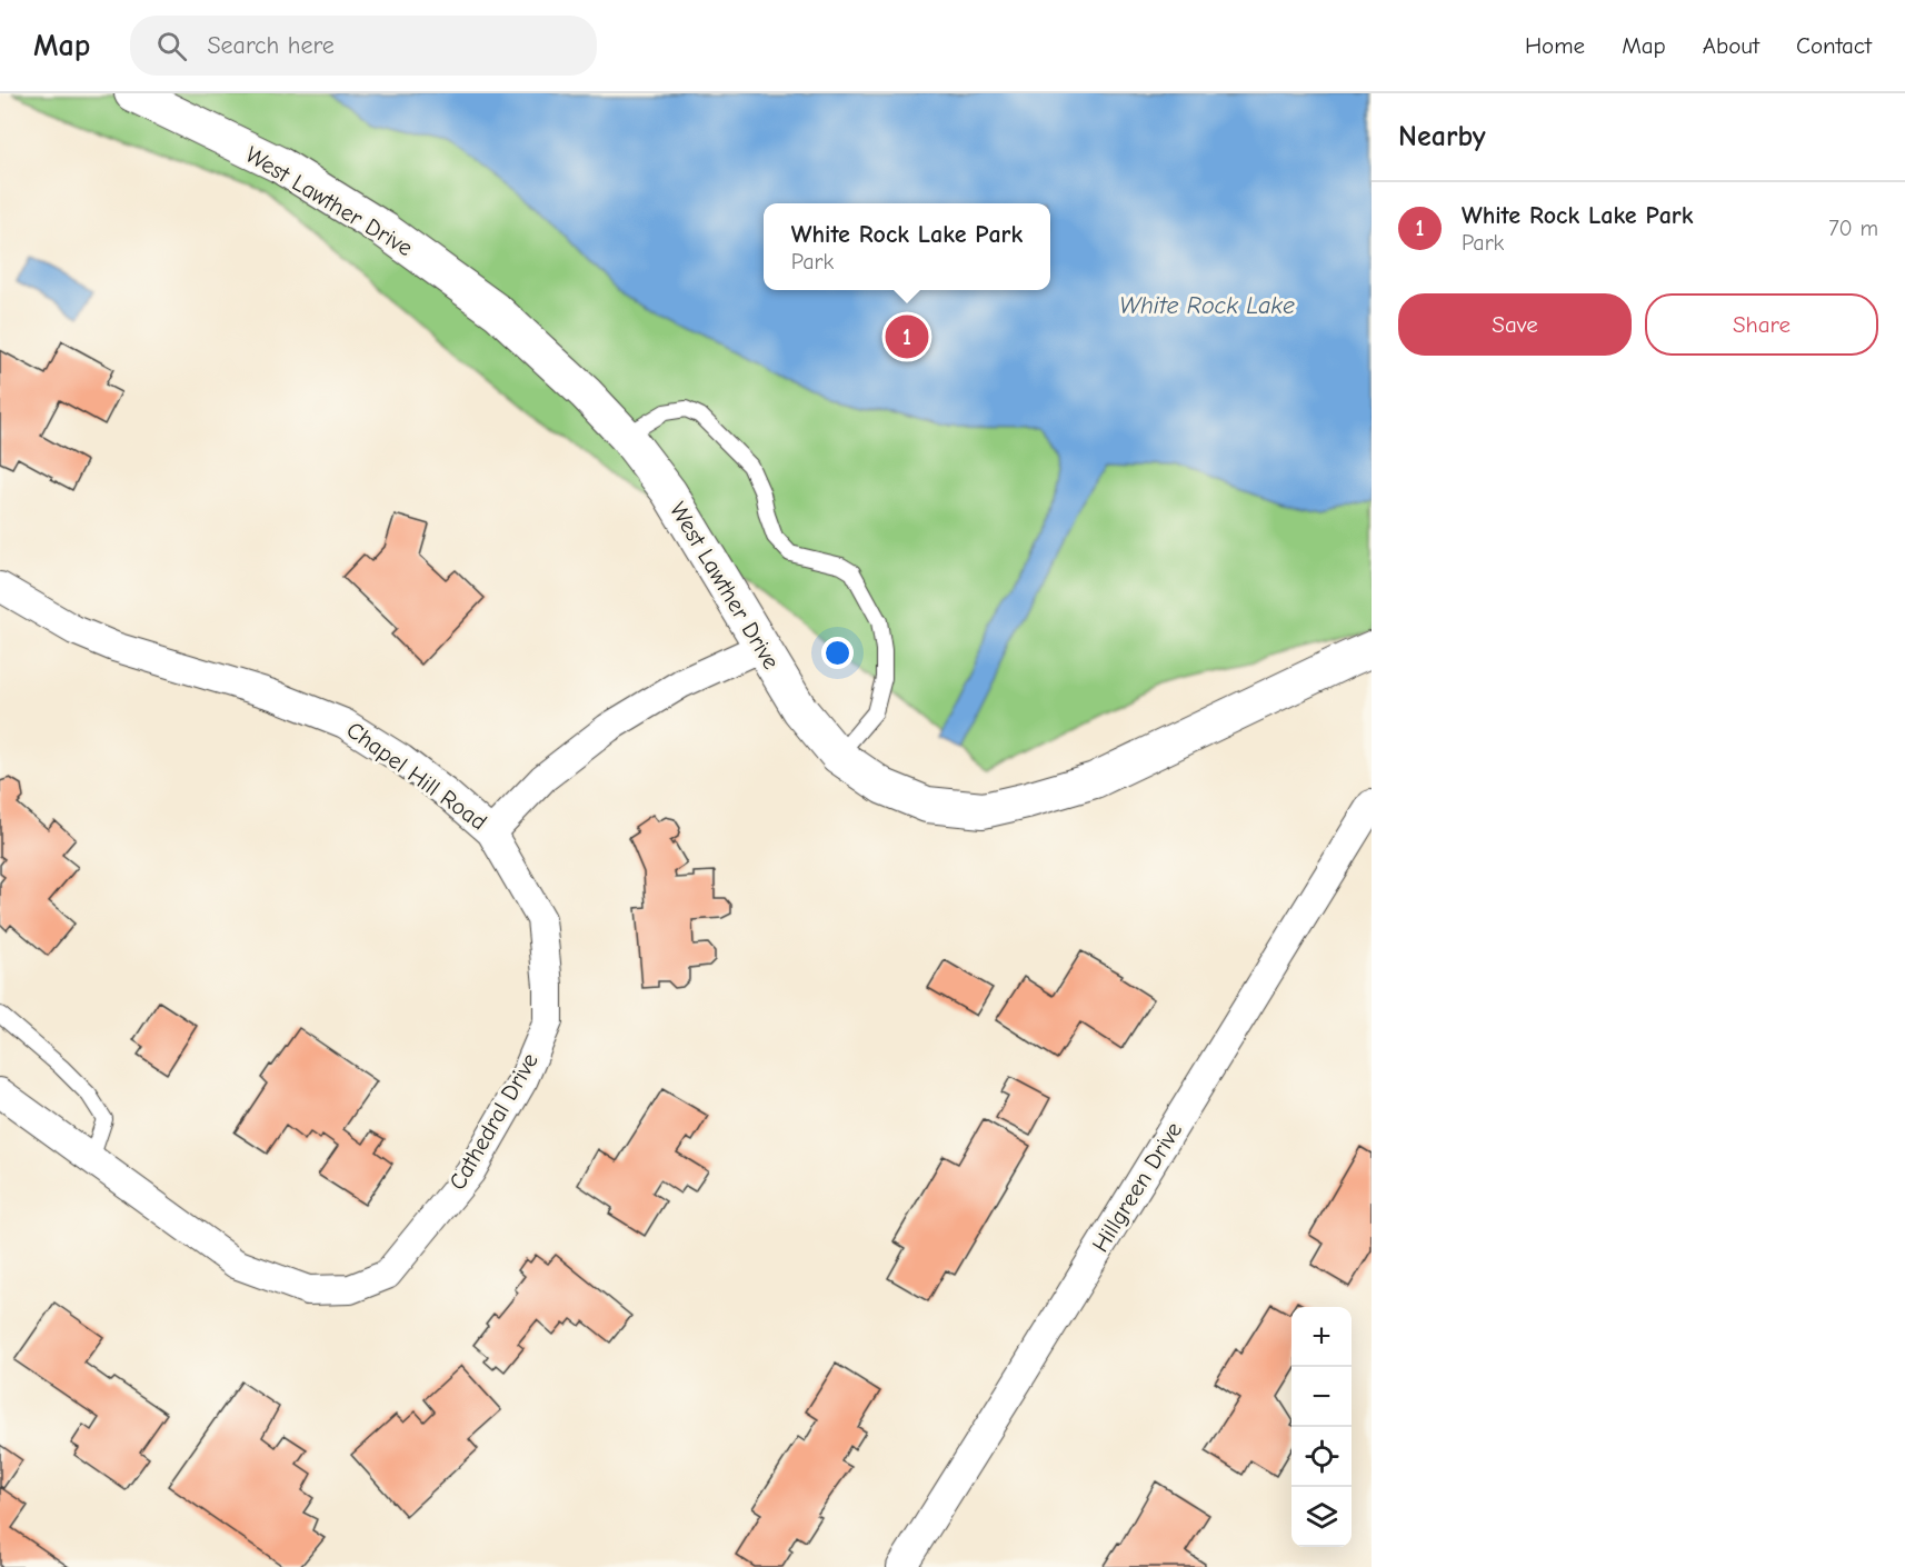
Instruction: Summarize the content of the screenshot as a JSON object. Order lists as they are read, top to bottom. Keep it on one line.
{"streets":{"street":["West Lawther Drive","Chapel Hill Road","Cathedral Drive","Hillgreen Drive"]},"crossings":[["West Lawther Drive","Chapel Hill Road"],["Chapel Hill Road","Cathedral Drive"]],"water":["White Rock Lake"],"page":{"header":"Map","search":"Search here","nav":["Home","Map","About","Contact"],"heading":"Nearby","list":[{"mark":"1","name":"White Rock Lake Park","note":"Park","value":"70 m"}],"popup":["White Rock Lake Park","Park"],"buttons":["Save","Share"],"pins":"1","map_buttons":["+","−"]}}
